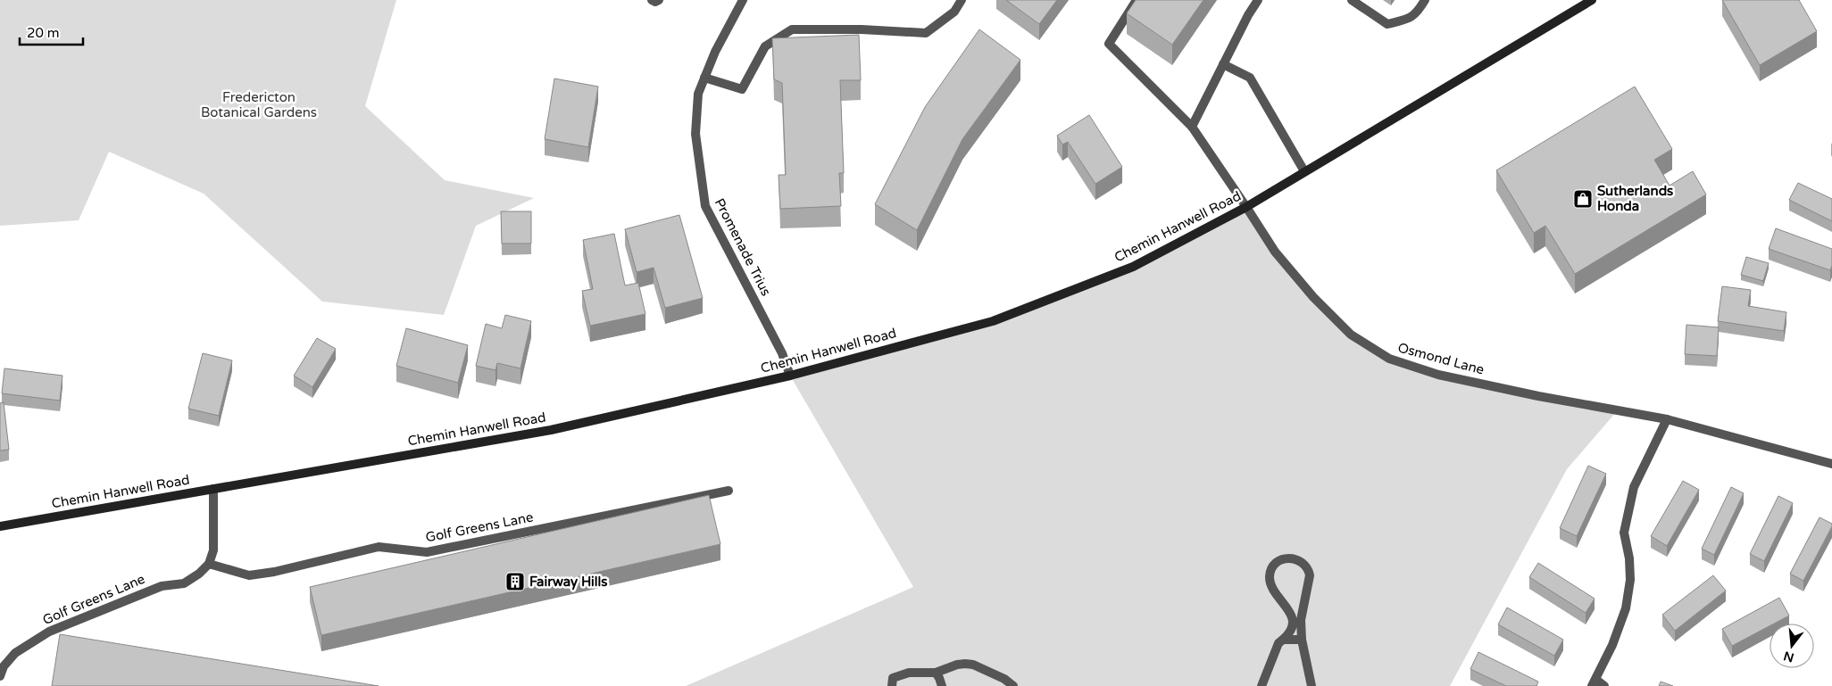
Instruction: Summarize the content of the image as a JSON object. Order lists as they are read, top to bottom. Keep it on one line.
{"streets":{"main road":["Chemin Hanwell Road"],"street":["Promenade Trius","Osmond Lane","Golf Greens Lane"]},"crossings":[["Chemin Hanwell Road","Promenade Trius"],["Chemin Hanwell Road","Osmond Lane"]],"parks":["Fredericton Botanical Gardens"],"places":{"shop":["Sutherlands Honda"],"building":["Fairway Hills"]},"scale_bar":"20 m","north":"bottom"}
